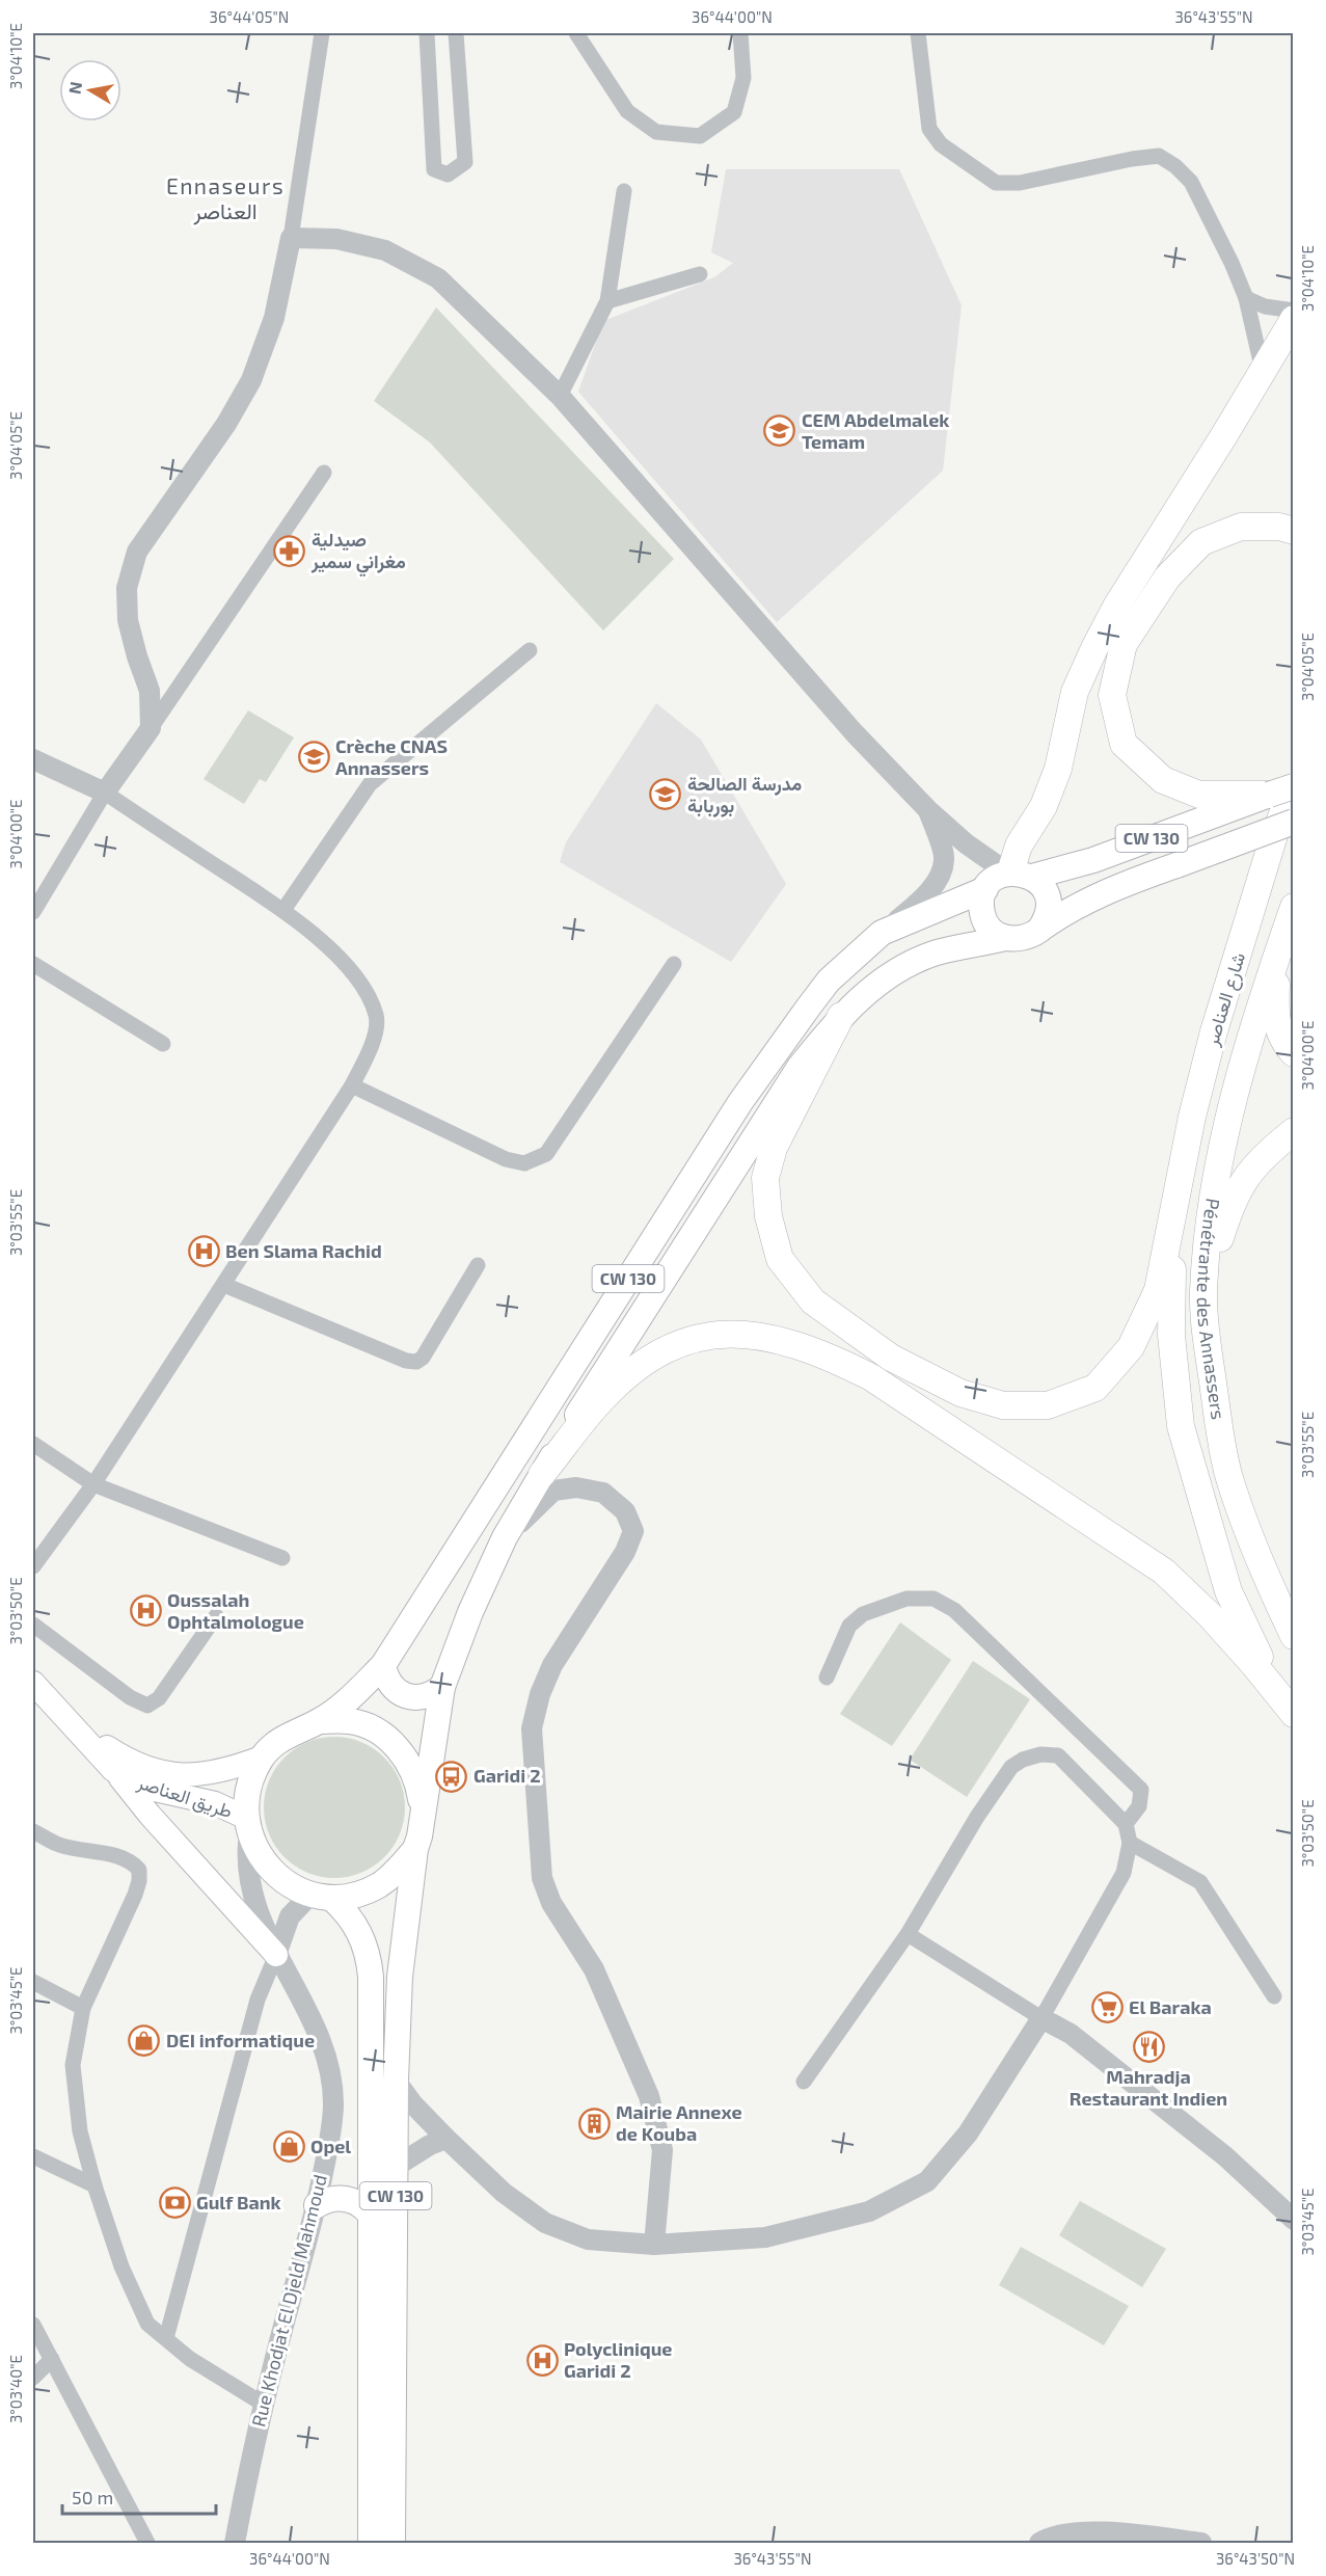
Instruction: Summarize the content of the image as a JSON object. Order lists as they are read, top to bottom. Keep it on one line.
{"streets":{"highway":["شارع العناصر","Pénétrante des Annassers"],"main road":["CW 130","طريق العناصر"],"street":["Rue Khodjat El Djeld Mahmoud"]},"crossings":[["CW 130","شارع العناصر"],["CW 130","طريق العناصر"],["CW 130","Rue Khodjat El Djeld Mahmoud"],["طريق العناصر","Rue Khodjat El Djeld Mahmoud"]],"districts":["Ennaseurs العناصر"],"places":{"school or university":["CEM Abdelmalek Temam","Crèche CNAS Annassers","مدرسة الصالحة بوربابة"],"pharmacy":["صيدلية مغراني سمير"],"hospital":["Ben Slama Rachid","Oussalah Ophtalmologue","Polyclinique Garidi 2"],"bus stop":["Garidi 2"],"supermarket":["El Baraka"],"shop":["DEI informatique","Opel"],"restaurant":["Mahradja Restaurant Indien"],"building":["Mairie Annexe de Kouba"],"bank":["Gulf Bank"]},"scale_bar":"50 m","north":"left","coordinates":["36°44'05\"N","36°44'00\"N","36°43'55\"N","3°04'10\"E","3°04'05\"E","3°04'00\"E","3°03'55\"E","3°03'50\"E","3°03'45\"E","3°03'40\"E","36°43'50\"N"]}
